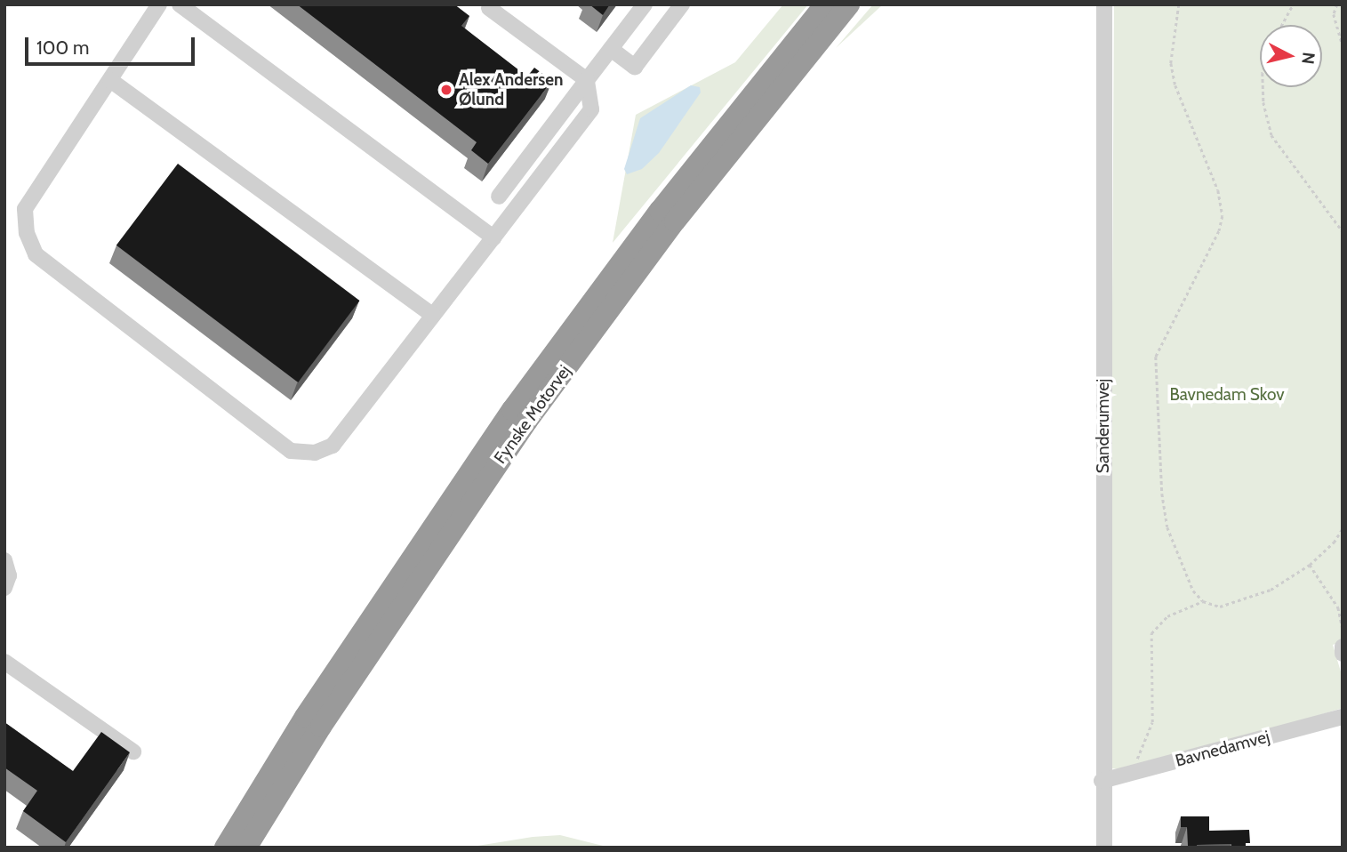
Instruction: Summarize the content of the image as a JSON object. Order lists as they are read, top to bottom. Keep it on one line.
{"streets":{"highway":["Fynske Motorvej"],"street":["Sanderumvej","Bavnedamvej"]},"crossings":[["Sanderumvej","Bavnedamvej"]],"parks":["Bavnedam Skov"],"places":["Alex Andersen Ølund"],"scale_bar":"100 m","north":"right"}
